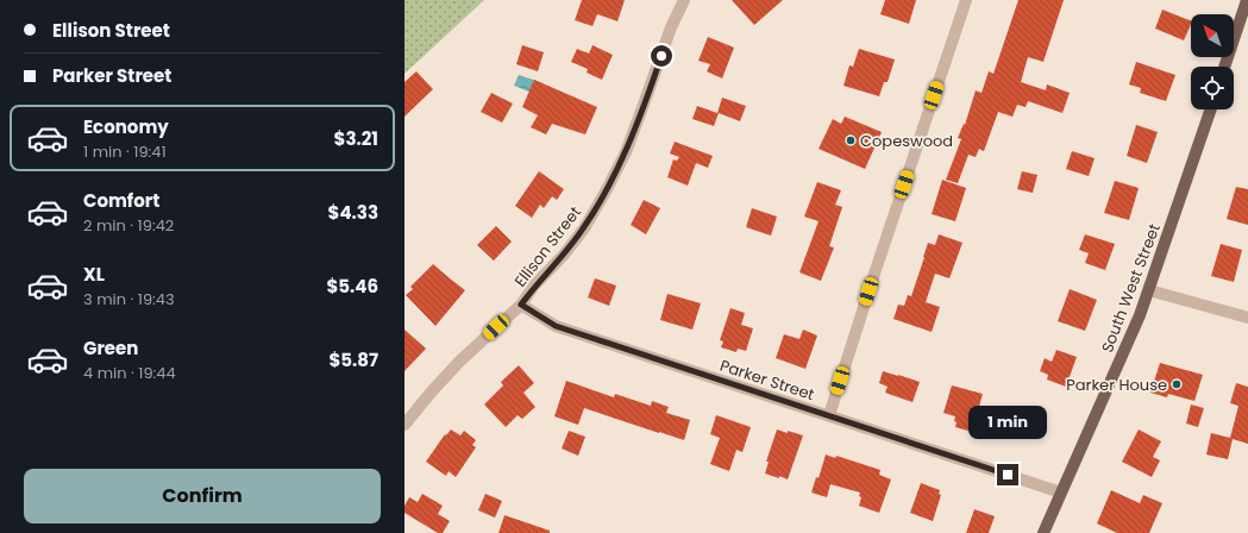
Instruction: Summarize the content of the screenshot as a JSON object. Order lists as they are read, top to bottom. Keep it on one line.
{"streets":{"main road":["South West Street"],"street":["Ellison Street","Parker Street"]},"crossings":[["Ellison Street","Parker Street"],["South West Street","Parker Street"]],"places":["Copeswood","Parker House"],"north":"top left","page":{"banner":["Ellison Street","Parker Street"],"list":[{"name":"Economy","note":"1 min · 19:41","value":"$3.21"},{"name":"Comfort","note":"2 min · 19:42","value":"$4.33"},{"name":"XL","note":"3 min · 19:43","value":"$5.46"},{"name":"Green","note":"4 min · 19:44","value":"$5.87"}],"bubble":"1 min","buttons":"Confirm"}}
